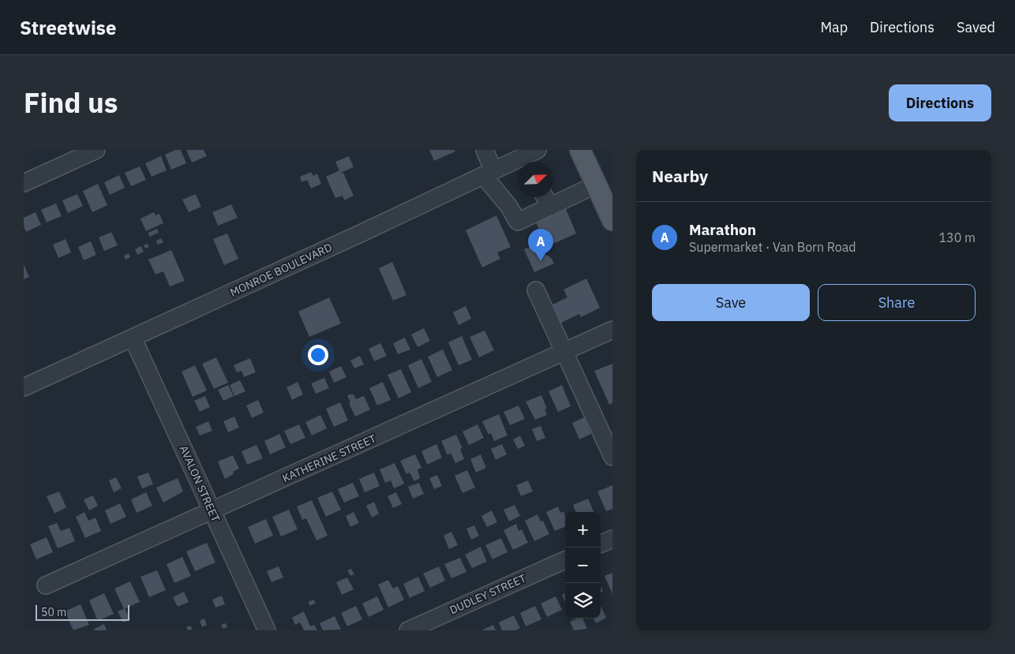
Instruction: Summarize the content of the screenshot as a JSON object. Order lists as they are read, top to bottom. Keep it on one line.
{"streets":{"street":["MONROE BOULEVARD","KATHERINE STREET","AVALON STREET","DUDLEY STREET"]},"crossings":[["MONROE BOULEVARD","AVALON STREET"],["KATHERINE STREET","AVALON STREET"]],"scale_bar":"50 m","north":"top right","page":{"header":"Streetwise","nav":["Map","Directions","Saved"],"title":"Find us","buttons":["Directions",["Save","Share"]],"heading":"Nearby","list":[{"mark":"A","name":"Marathon","note":"Supermarket · Van Born Road","value":"130 m"}],"pins":"A","map_buttons":["+","−"],"scale":"50 m"}}
